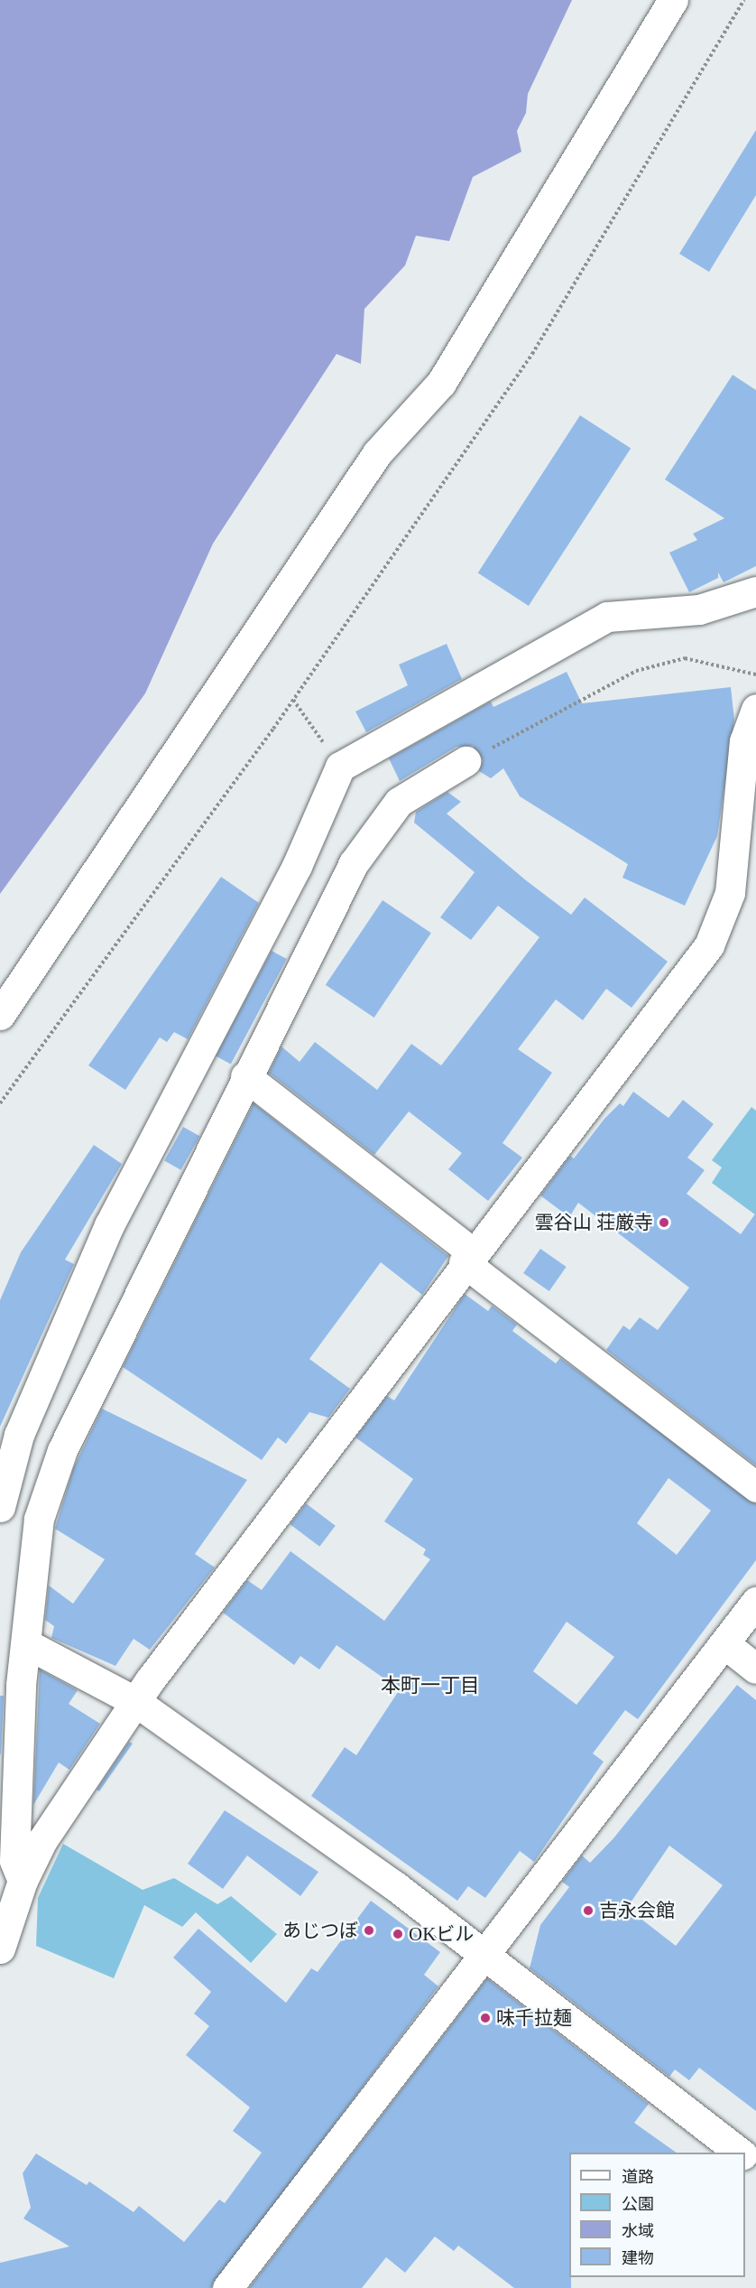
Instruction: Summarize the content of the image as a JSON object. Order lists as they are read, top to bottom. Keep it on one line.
{"districts":["本町一丁目"],"places":["雲谷山 荘厳寺","吉永会館","あじつぼ","OKビル","味千拉麺"],"legend":["道路","公園","水域","建物"]}
